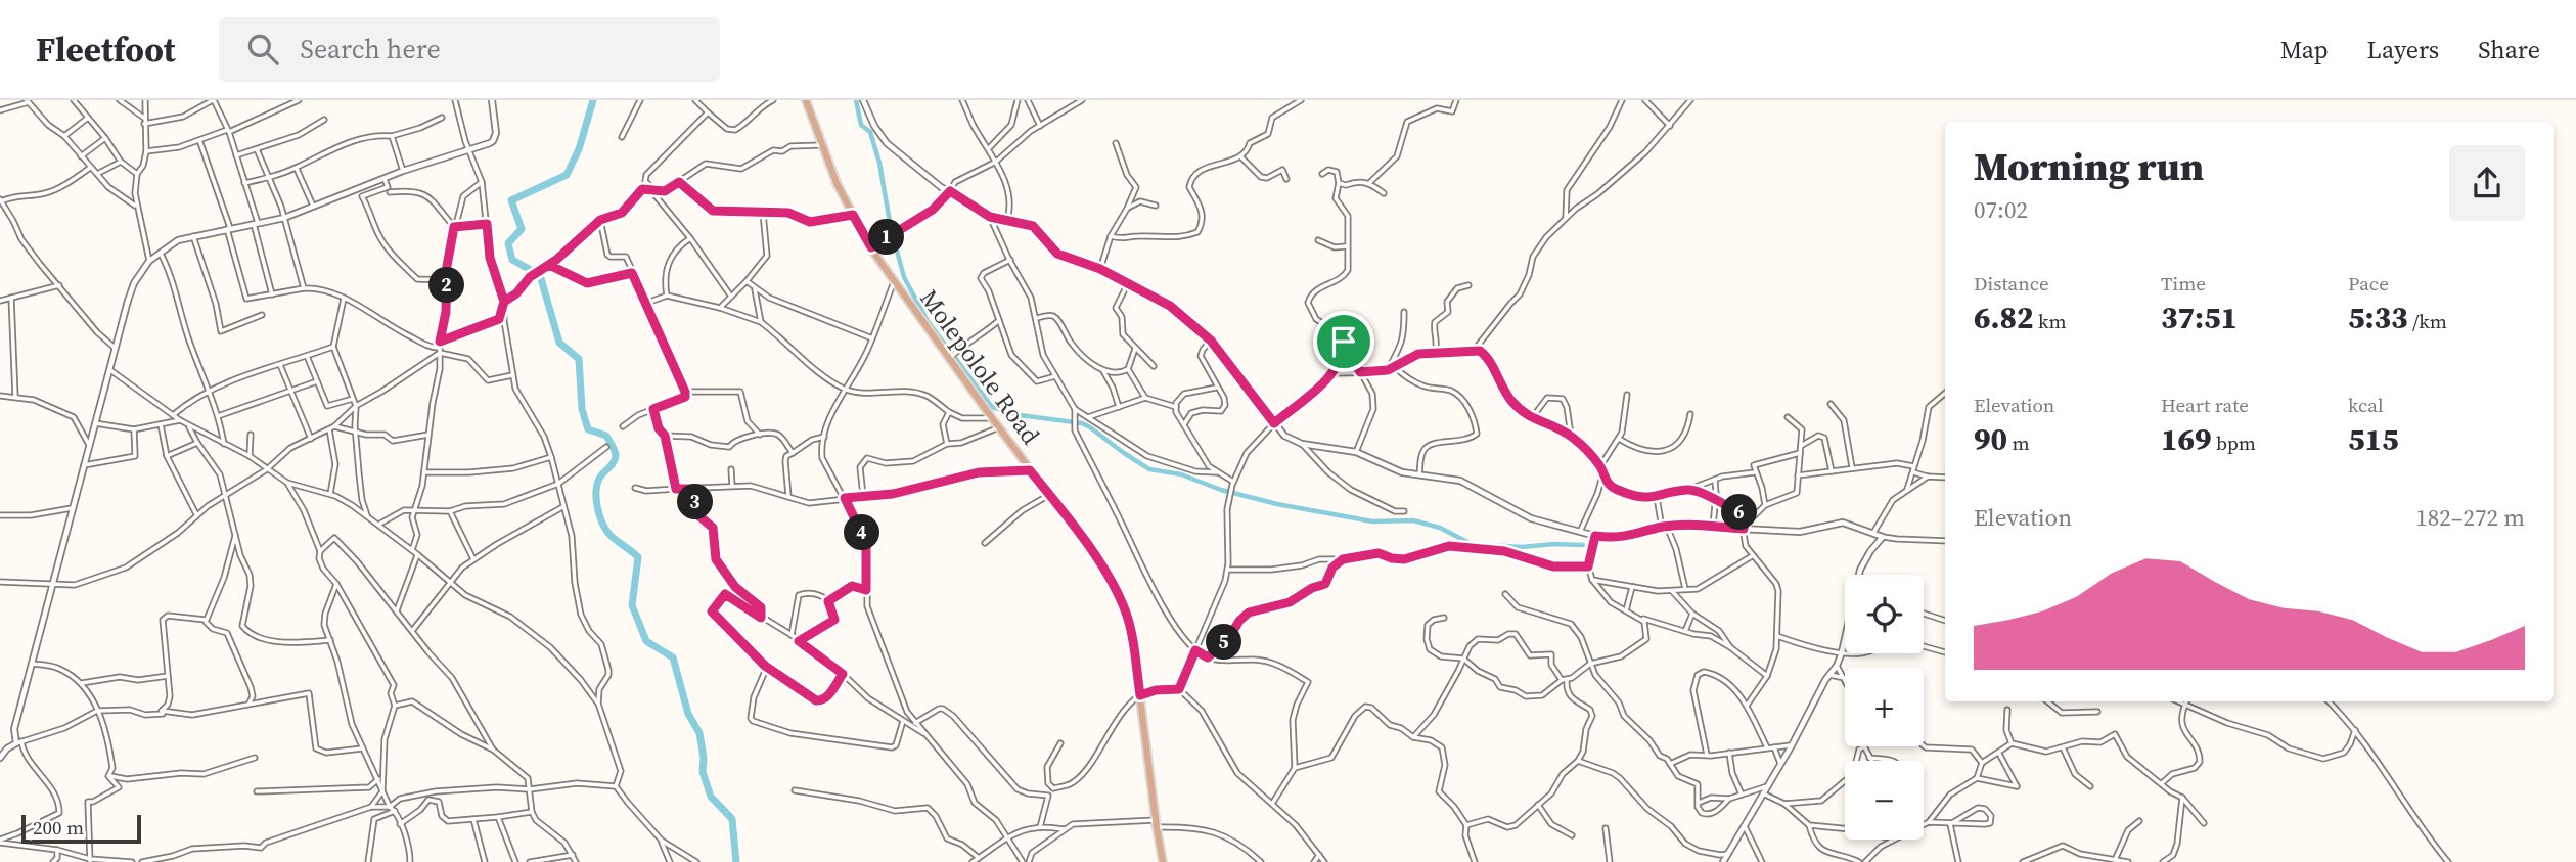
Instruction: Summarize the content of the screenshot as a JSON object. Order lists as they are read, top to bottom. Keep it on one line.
{"streets":{"main road":["Molepolole Road"]},"scale_bar":"200 m","page":{"header":"Fleetfoot","search":"Search here","nav":["Map","Layers","Share"],"heading":["Morning run","07:02"],"pins":["1","2","3","6","4","5"],"stats":[["Distance","6.82 km"],["Time","37:51"],["Pace","5:33 /km"],["Elevation","90 m"],["Heart rate","169 bpm"],["kcal","515"]],"chart":["Elevation","182–272 m"],"map_buttons":["+","−"],"scale":"200 m"}}
